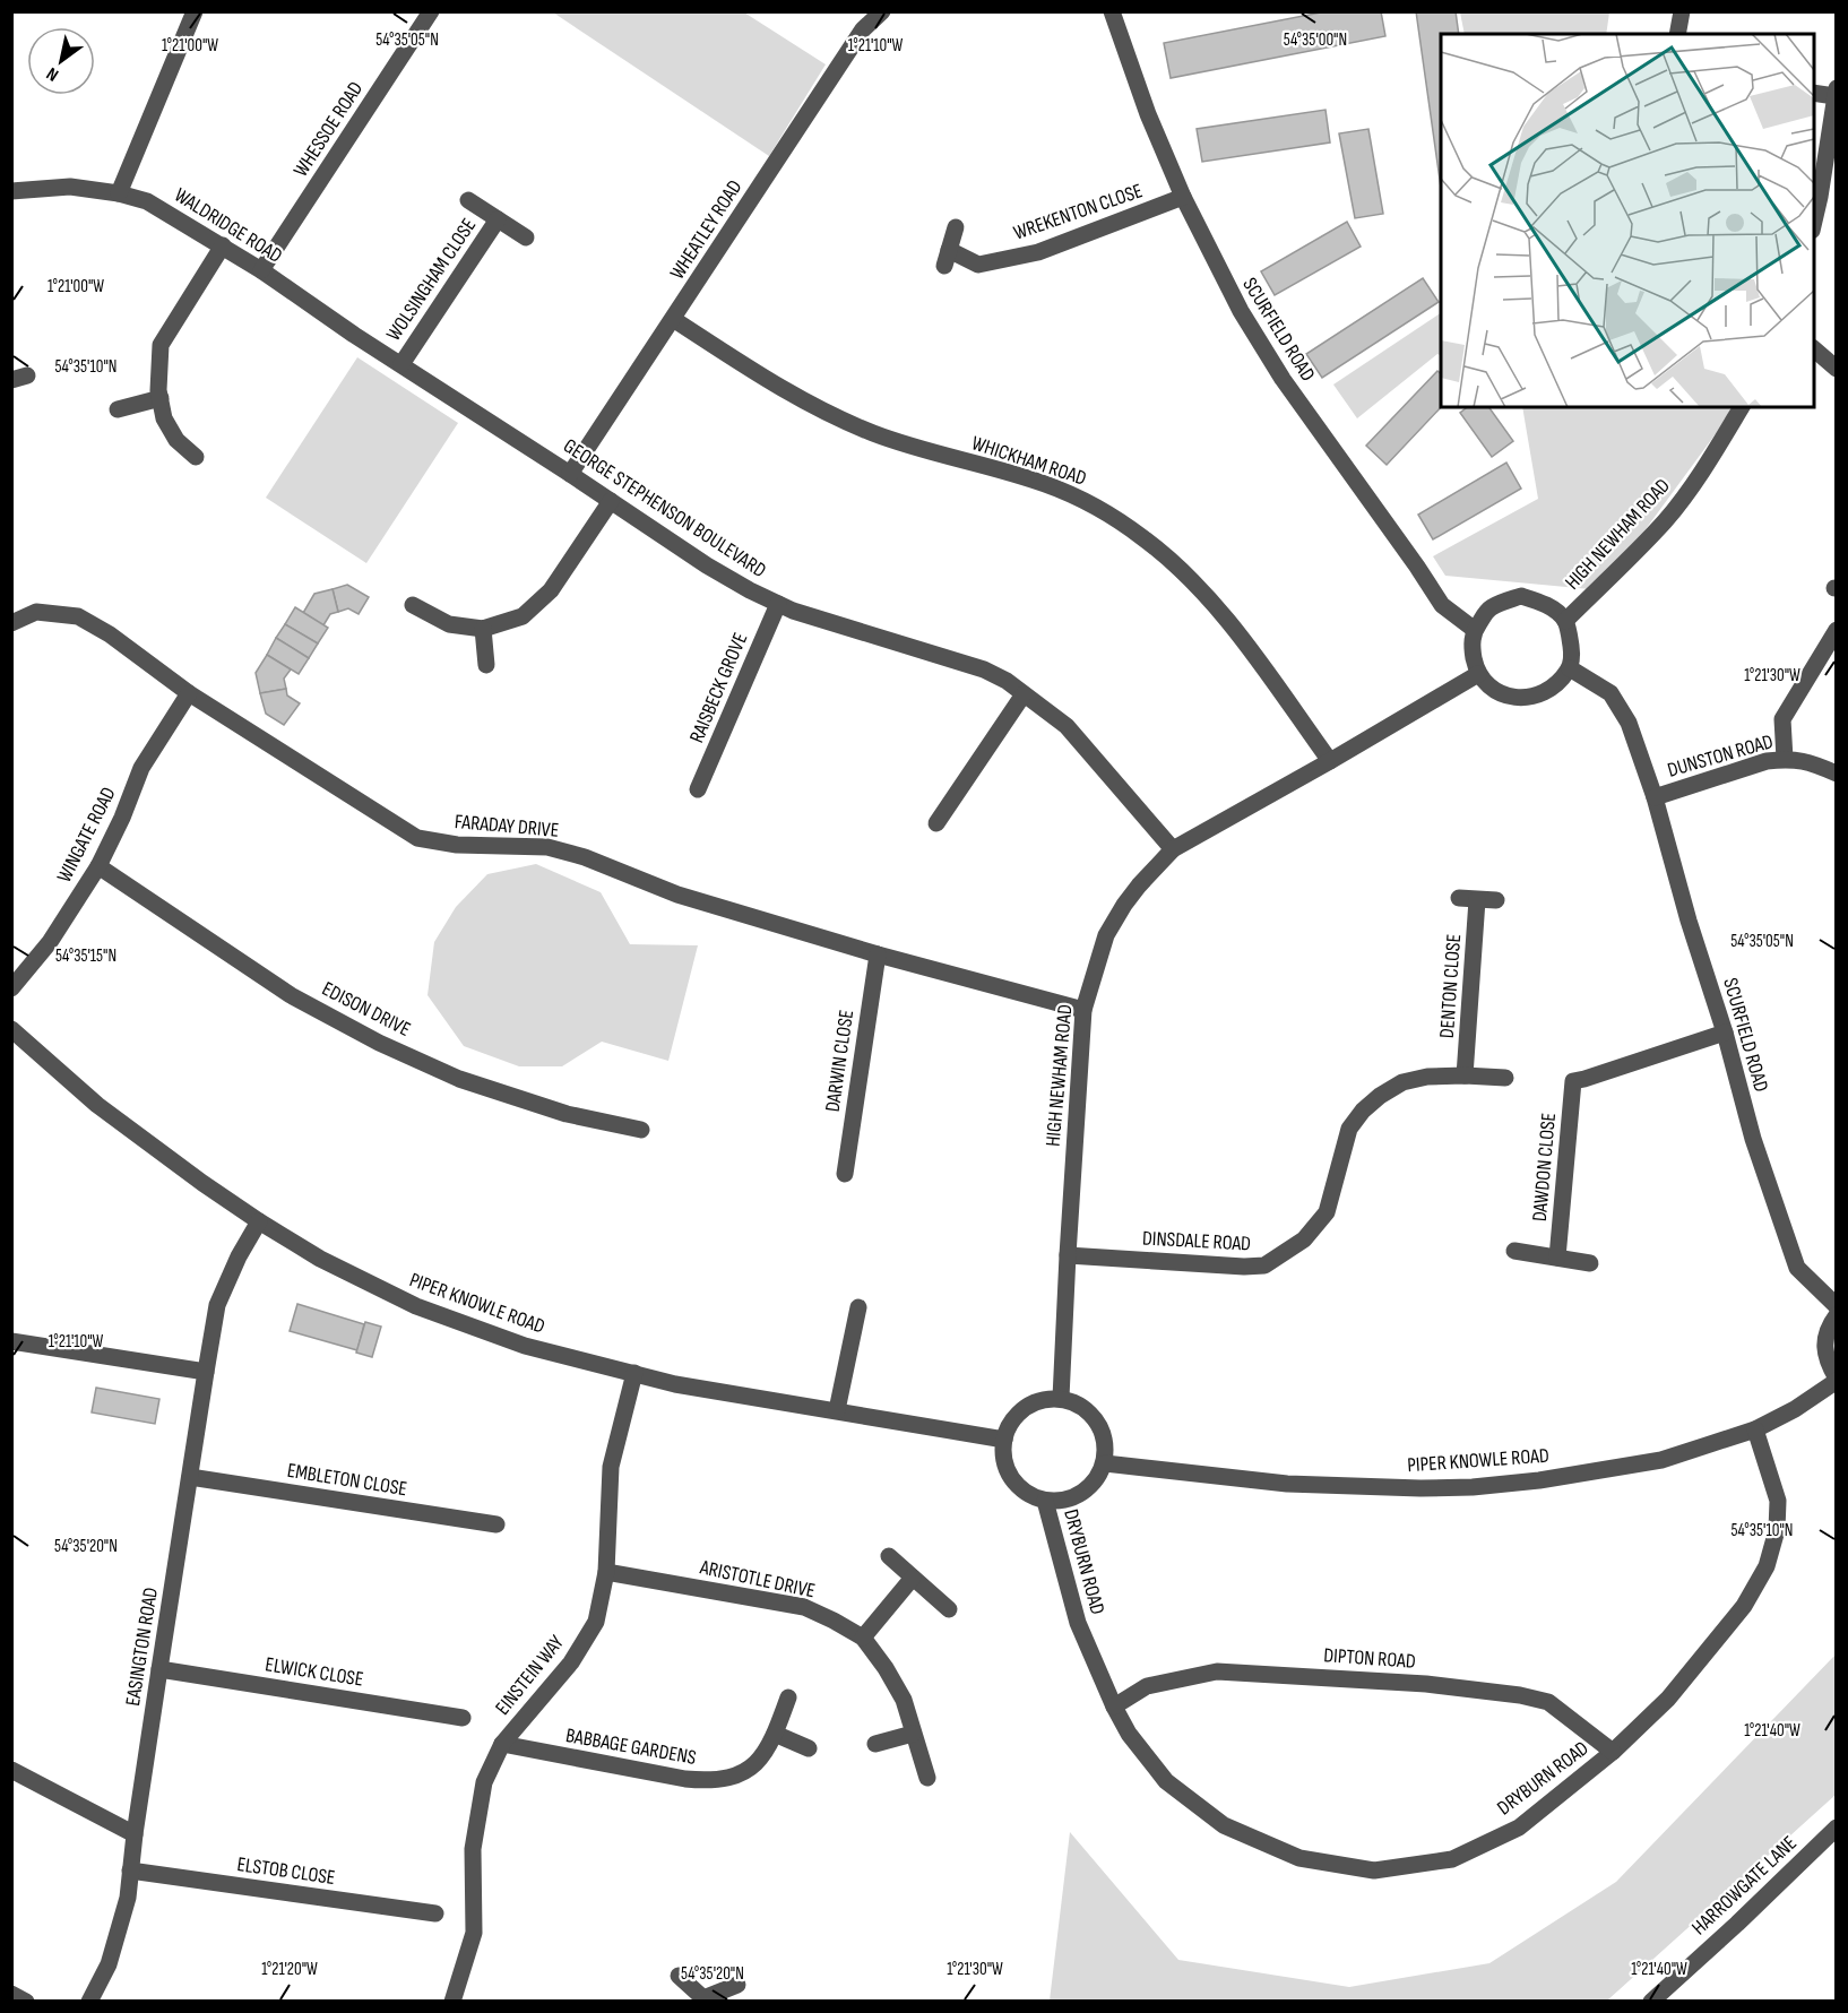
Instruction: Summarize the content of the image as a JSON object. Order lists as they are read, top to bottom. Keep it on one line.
{"streets":{"street":["WHESSOE ROAD","WREKENTON CLOSE","WALDRIDGE ROAD","WHEATLEY ROAD","WOLSINGHAM CLOSE","SCURFIELD ROAD","WHICKHAM ROAD","GEORGE STEPHENSON BOULEVARD","HIGH NEWHAM ROAD","RAISBECK GROVE","DUNSTON ROAD","FARADAY DRIVE","WINGATE ROAD","DENTON CLOSE","EDISON DRIVE","DARWIN CLOSE","DAWDON CLOSE","DINSDALE ROAD","PIPER KNOWLE ROAD","EMBLETON CLOSE","DRYBURN ROAD","ARISTOTLE DRIVE","EASINGTON ROAD","DIPTON ROAD","ELWICK CLOSE","EINSTEIN WAY","BABBAGE GARDENS","ELSTOB CLOSE","HARROWGATE LANE"]},"crossings":[["WHESSOE ROAD","WALDRIDGE ROAD"],["WREKENTON CLOSE","SCURFIELD ROAD"],["WALDRIDGE ROAD","WOLSINGHAM CLOSE"],["WALDRIDGE ROAD","GEORGE STEPHENSON BOULEVARD"],["WHEATLEY ROAD","WHICKHAM ROAD"],["WHEATLEY ROAD","GEORGE STEPHENSON BOULEVARD"],["WOLSINGHAM CLOSE","GEORGE STEPHENSON BOULEVARD"],["SCURFIELD ROAD","HIGH NEWHAM ROAD"],["SCURFIELD ROAD","DUNSTON ROAD"],["SCURFIELD ROAD","DAWDON CLOSE"],["WHICKHAM ROAD","HIGH NEWHAM ROAD"],["GEORGE STEPHENSON BOULEVARD","HIGH NEWHAM ROAD"],["GEORGE STEPHENSON BOULEVARD","RAISBECK GROVE"],["HIGH NEWHAM ROAD","FARADAY DRIVE"],["HIGH NEWHAM ROAD","DINSDALE ROAD"],["HIGH NEWHAM ROAD","PIPER KNOWLE ROAD"],["HIGH NEWHAM ROAD","DRYBURN ROAD"],["FARADAY DRIVE","WINGATE ROAD"],["FARADAY DRIVE","DARWIN CLOSE"],["WINGATE ROAD","EDISON DRIVE"],["DENTON CLOSE","DINSDALE ROAD"],["PIPER KNOWLE ROAD","DRYBURN ROAD"],["PIPER KNOWLE ROAD","EASINGTON ROAD"],["PIPER KNOWLE ROAD","EINSTEIN WAY"],["EMBLETON CLOSE","EASINGTON ROAD"],["DRYBURN ROAD","DIPTON ROAD"],["ARISTOTLE DRIVE","EINSTEIN WAY"],["EASINGTON ROAD","ELWICK CLOSE"],["EASINGTON ROAD","ELSTOB CLOSE"],["EINSTEIN WAY","BABBAGE GARDENS"]],"north":"bottom left","coordinates":["54°35'05\"N","54°35'00\"N","1°21'00\"W","1°21'10\"W","54°35'10\"N","1°21'30\"W","54°35'15\"N","54°35'20\"N","1°21'40\"W","1°21'20\"W"]}
